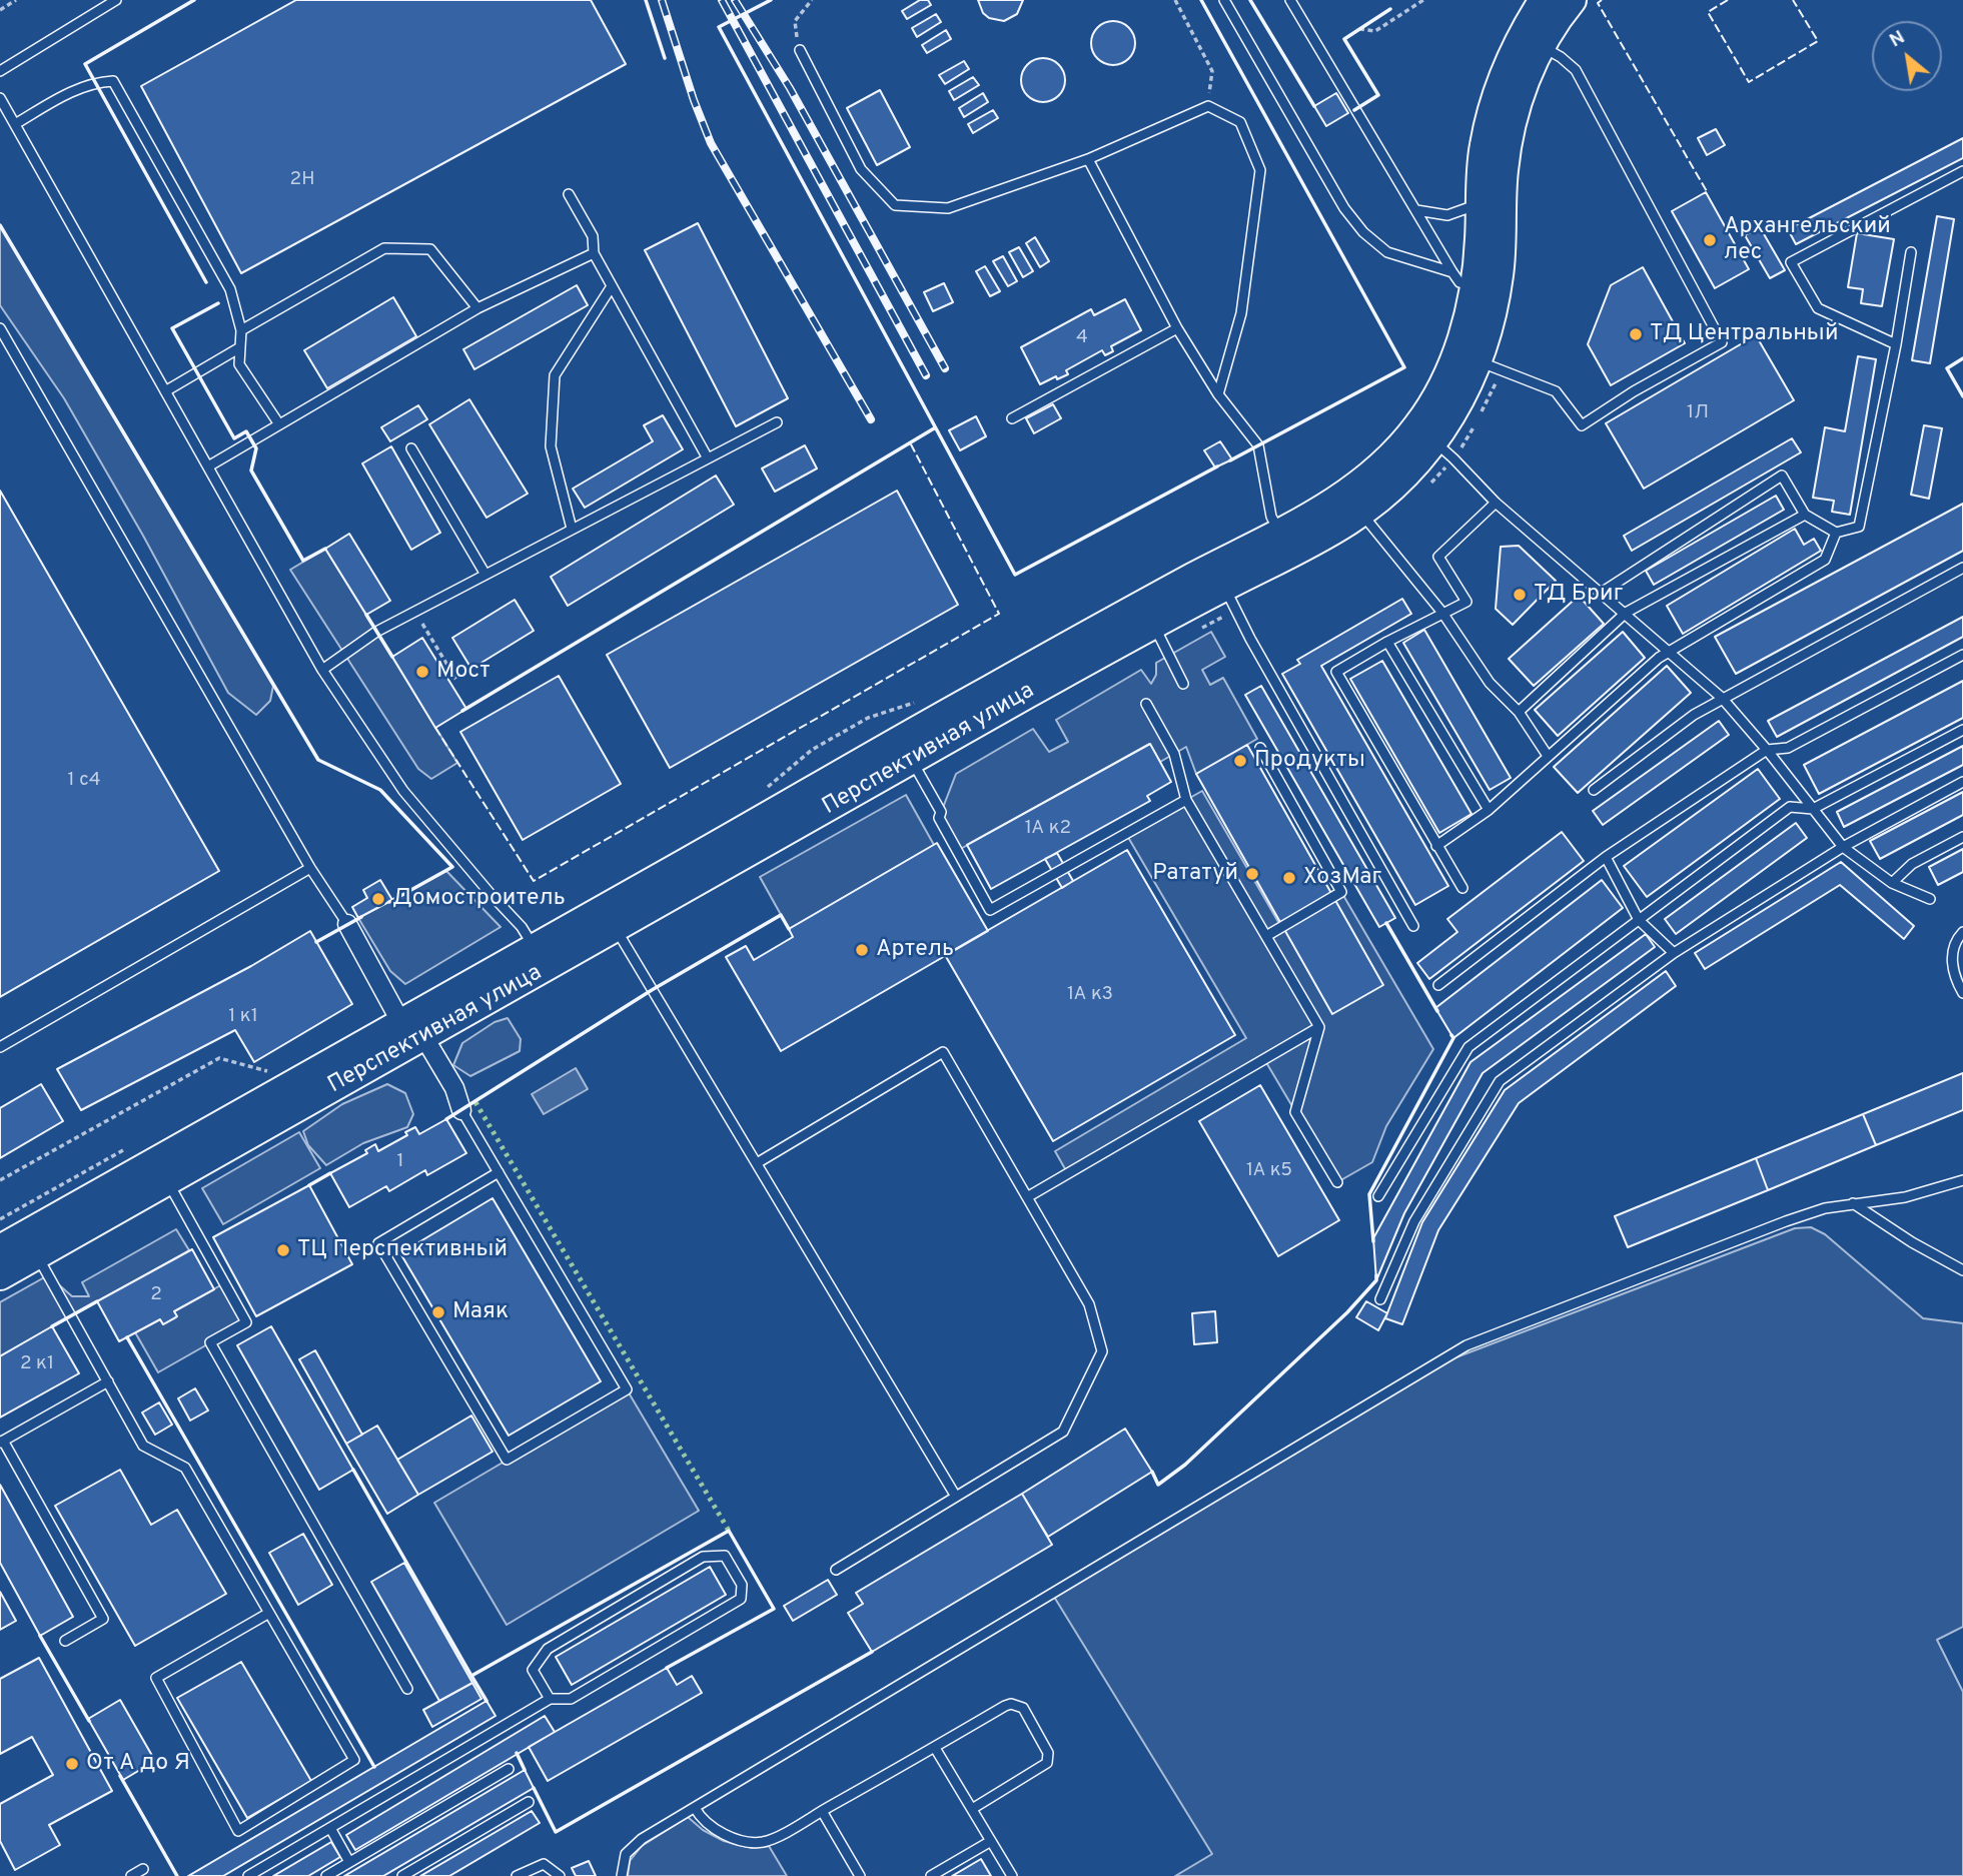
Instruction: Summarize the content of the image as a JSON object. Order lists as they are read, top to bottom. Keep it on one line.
{"streets":{"main road":["Перспективная улица"]},"places":["Архангельский лес","ТД Центральный","ТД Бриг","Мост","Продукты","Рататуй","ХозМаг","Домостроитель","Артель","ТЦ Перспективный","Маяк","От А до Я"],"house_numbers":["2Н","4","1Л","1 с4","1А к2","1А к3","1 к1","1","1А к5","2","2 к1"],"north":"top left"}
